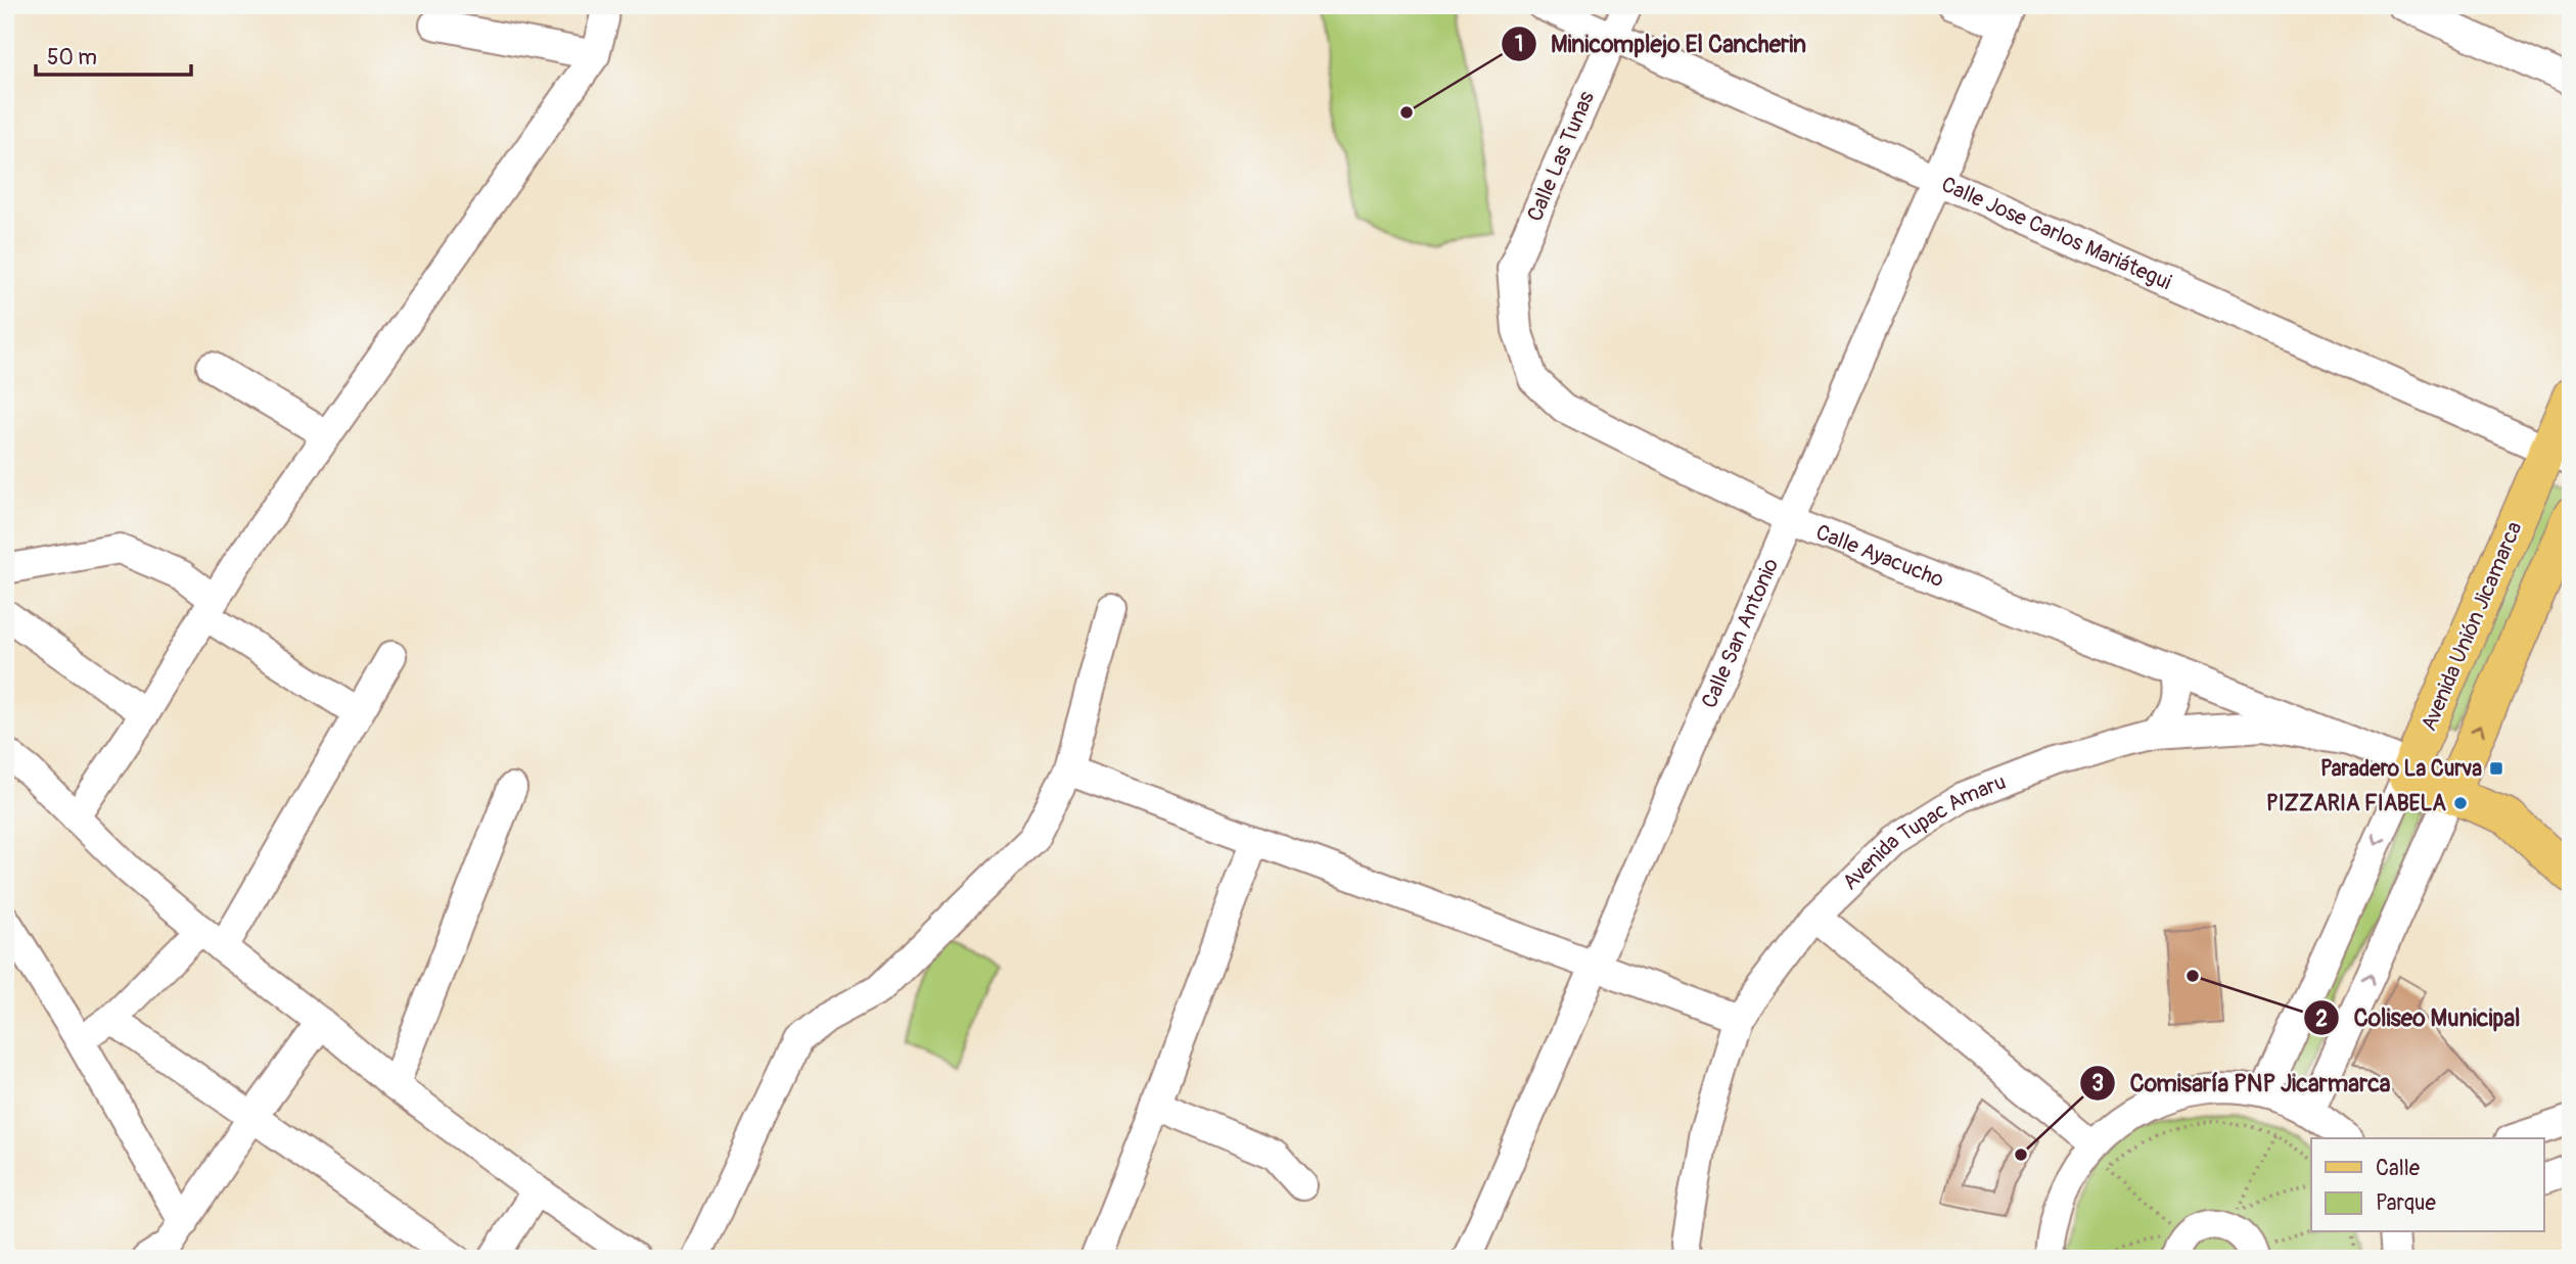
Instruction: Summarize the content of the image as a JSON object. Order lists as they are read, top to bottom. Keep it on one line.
{"streets":{"main road":["Avenida Unión Jicamarca"],"street":["Calle Las Tunas","Calle Jose Carlos Mariátegui","Calle Ayacucho","Calle San Antonio","Avenida Tupac Amaru"]},"crossings":[["Calle Las Tunas","Calle Jose Carlos Mariátegui"],["Calle Las Tunas","Calle Ayacucho"],["Calle Jose Carlos Mariátegui","Avenida Unión Jicamarca"],["Calle Jose Carlos Mariátegui","Calle San Antonio"],["Calle Ayacucho","Calle San Antonio"],["Calle Ayacucho","Avenida Tupac Amaru"],["Avenida Unión Jicamarca","Avenida Tupac Amaru"]],"one_way":["Avenida Unión Jicamarca"],"places":{"other":["Minicomplejo El Cancherin","PIZZARIA FIABELA","Coliseo Municipal","Comisaría PNP Jicarmarca"],"transit":["Paradero La Curva"]},"legend":["Calle","Parque"],"scale_bar":"50 m"}
